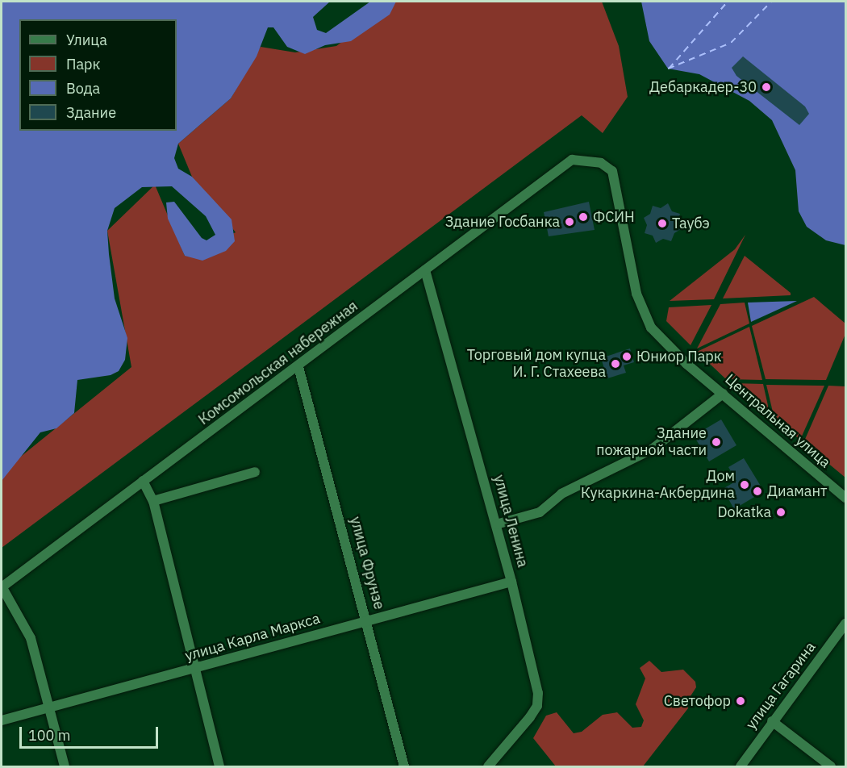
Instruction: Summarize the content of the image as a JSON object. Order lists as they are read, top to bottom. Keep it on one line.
{"streets":{"street":["Комсомольская набережная","Центральная улица","улица Ленина","улица Фрунзе","улица Карла Маркса","улица Гагарина"]},"crossings":[["Комсомольская набережная","Центральная улица"],["Комсомольская набережная","улица Ленина"],["Комсомольская набережная","улица Фрунзе"],["улица Ленина","улица Карла Маркса"],["улица Фрунзе","улица Карла Маркса"]],"places":["Дебаркадер-30","ФСИН","Здание Госбанка","Таубэ","Юниор Парк","Торговый дом купца И. Г. Стахеева","Здание пожарной части","Дом Кукаркина-Акбердина","Диамант","Dokatka","Светофор"],"legend":["Улица","Парк","Вода","Здание"],"scale_bar":"100 m"}
